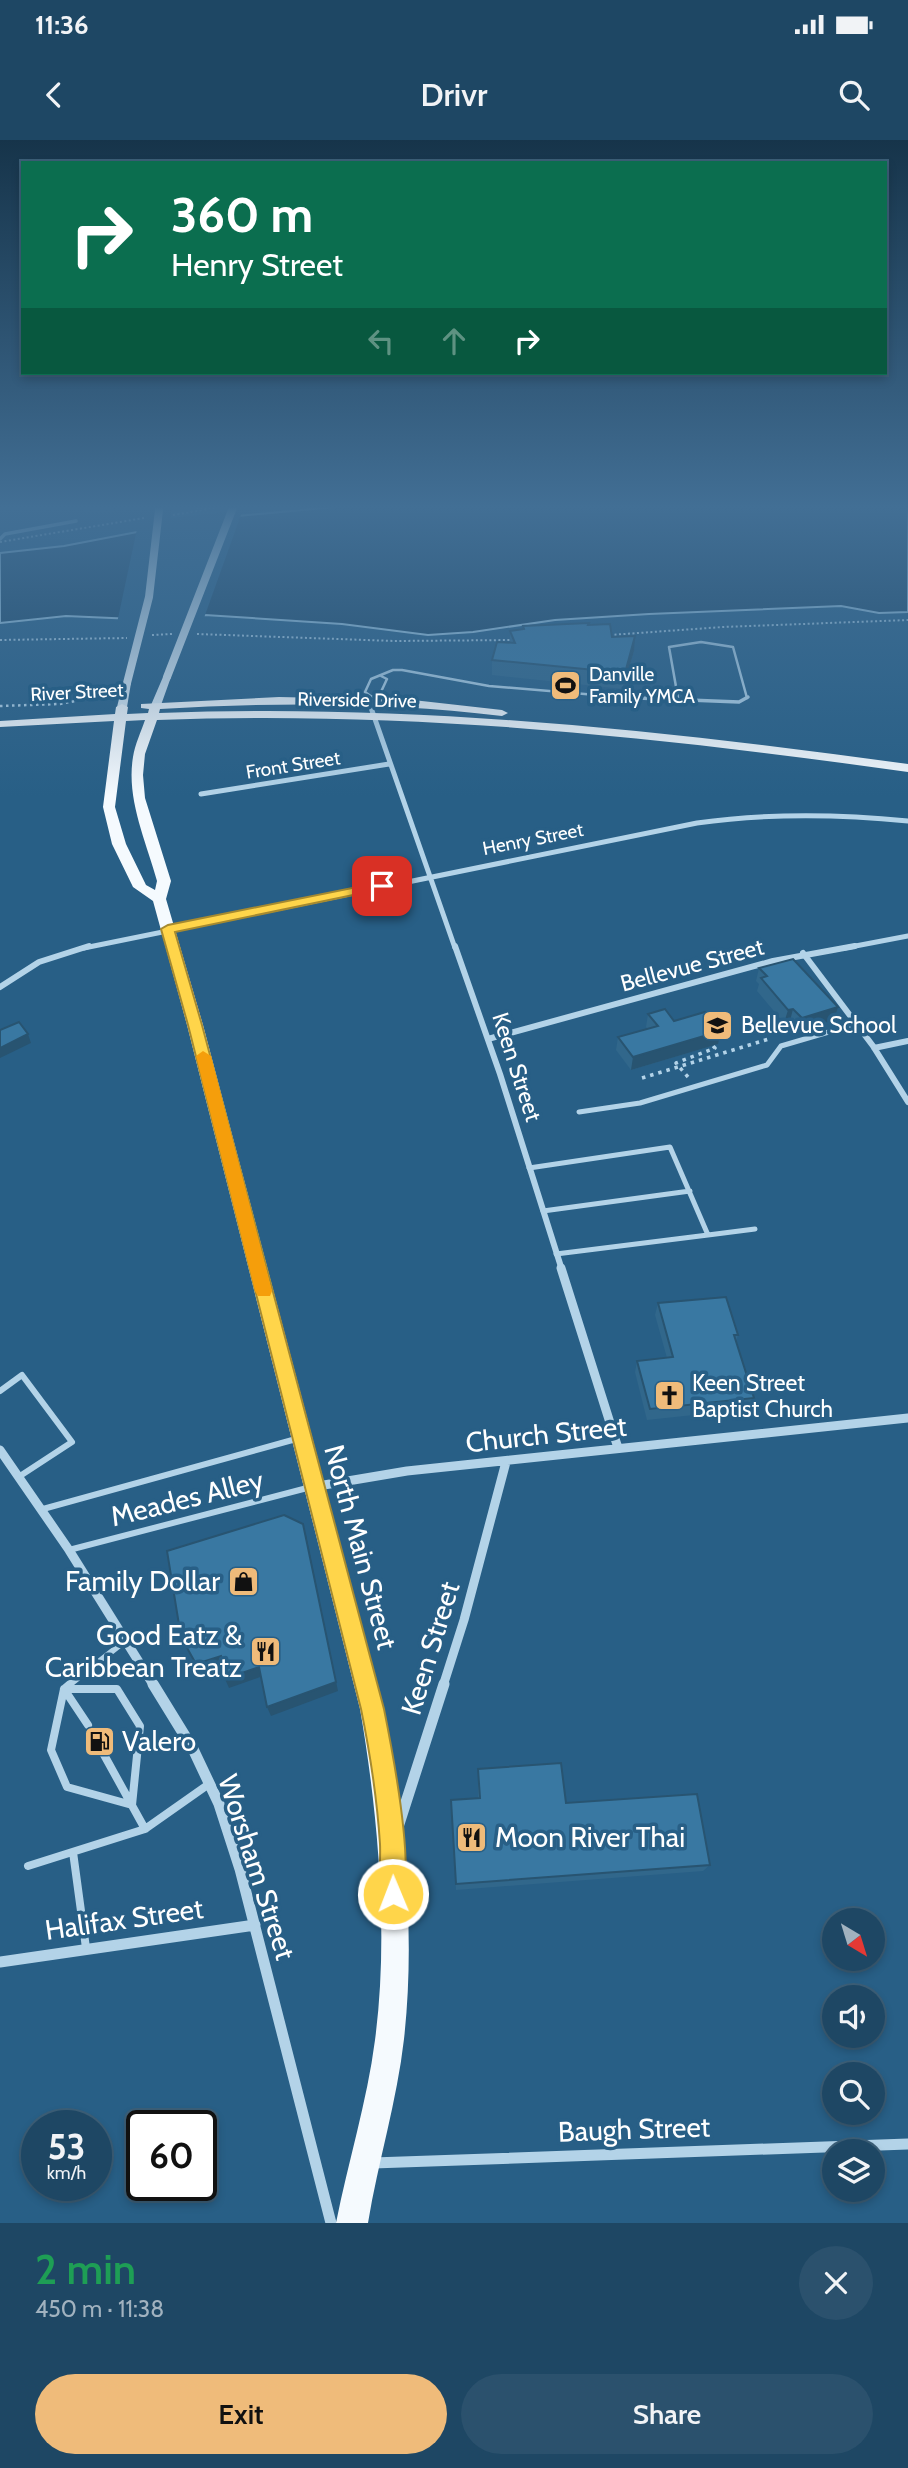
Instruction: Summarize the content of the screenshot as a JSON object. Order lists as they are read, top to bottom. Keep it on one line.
{"streets":{"main road":["River Street","Riverside Drive","North Main Street"],"street":["Front Street","Henry Street","Bellevue Street","Keen Street","Church Street","Worsham Street","Halifax Street","Baugh Street"],"lane":["Meades Alley"]},"crossings":[["River Street","Riverside Drive"],["River Street","North Main Street"],["Riverside Drive","Keen Street"],["Riverside Drive","North Main Street"],["Front Street","Keen Street"],["Henry Street","Keen Street"],["Henry Street","North Main Street"],["Bellevue Street","Keen Street"],["Keen Street","Church Street"],["Keen Street","North Main Street"],["Church Street","Meades Alley"],["Church Street","North Main Street"],["Meades Alley","North Main Street"],["Meades Alley","Worsham Street"],["North Main Street","Baugh Street"],["Worsham Street","Halifax Street"]],"places":{"sports":["Danville Family YMCA"],"school or university":["Bellevue School"],"church":["Keen Street Baptist Church"],"shop":["Family Dollar"],"restaurant":["Good Eatz & Caribbean Treatz","Moon River Thai"],"fuel station":["Valero"]},"north":"bottom right","page":{"status":"11:36","header":"Drivr","turn":["360 m","Henry Street"],"speed":"53 km/h","limit":"60","heading":["2 min","450 m · 11:38"],"buttons":["Exit","Share"]}}
